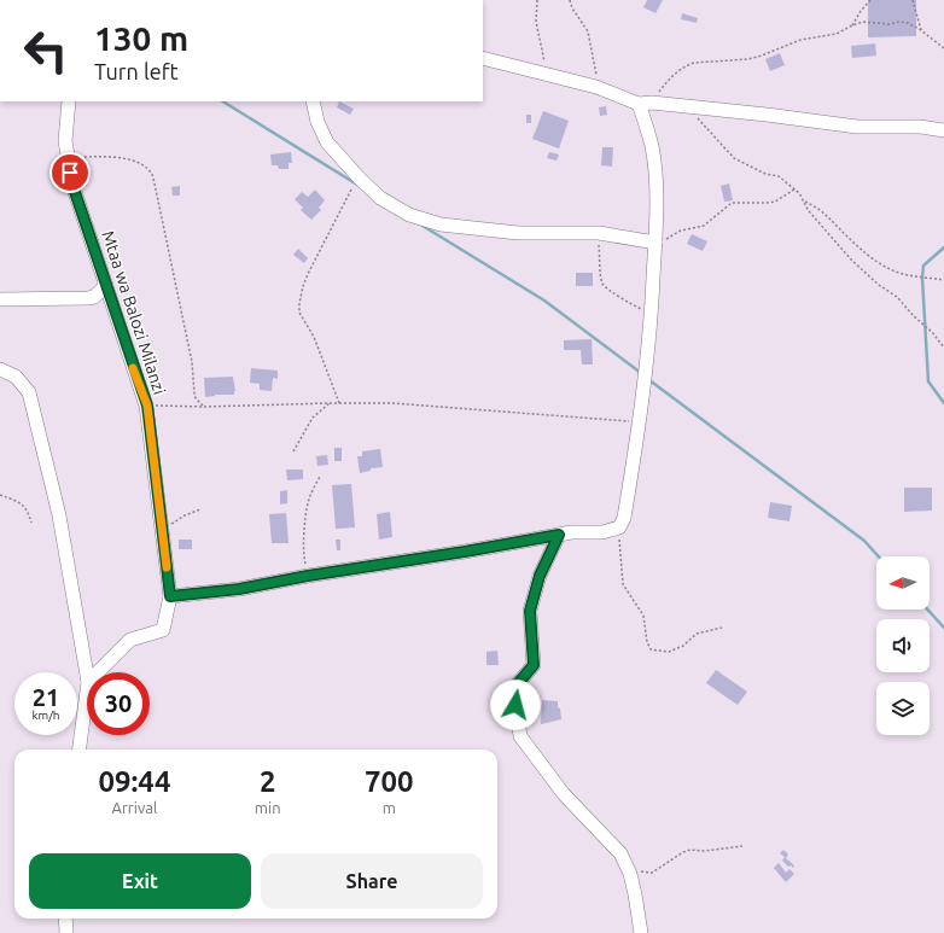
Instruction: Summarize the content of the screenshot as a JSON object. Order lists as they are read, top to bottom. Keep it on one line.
{"streets":{"street":["Mtaa wa Balozi Milanzi"]},"north":"left","page":{"turn":["130 m","Turn left"],"speed":"21 km/h","limit":"30","eta":["09:44","Arrival","2","min","700","m"],"buttons":["Exit","Share"]}}
